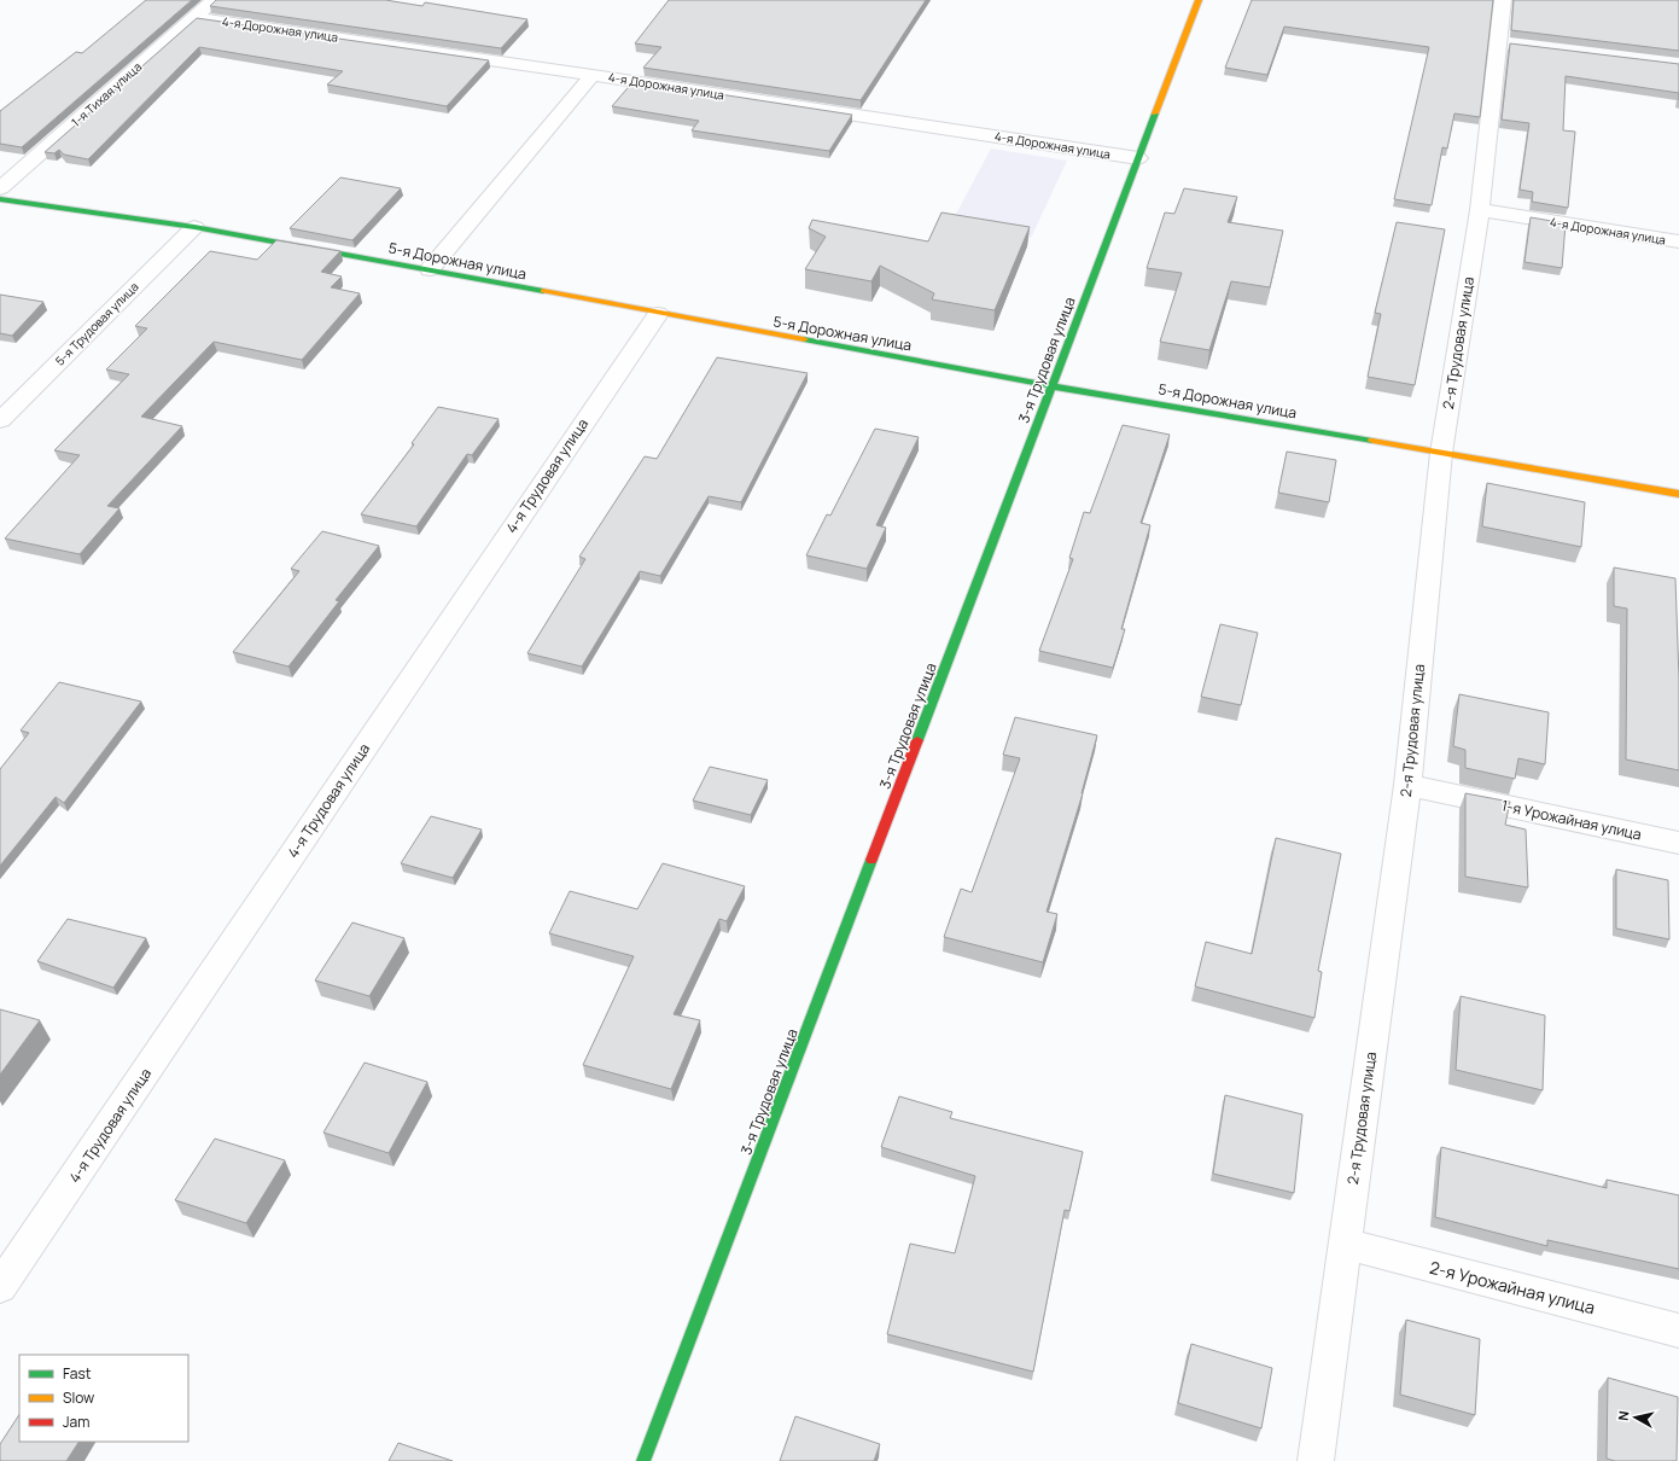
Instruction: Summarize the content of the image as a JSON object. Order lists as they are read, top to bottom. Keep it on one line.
{"streets":{"street":["4-я Дорожная улица","1-я Тихая улица","5-я Дорожная улица","5-я Трудовая улица","2-я Трудовая улица","3-я Трудовая улица","4-я Трудовая улица","1-я Урожайная улица","2-я Урожайная улица"]},"crossings":[["4-я Дорожная улица","1-я Тихая улица"],["4-я Дорожная улица","2-я Трудовая улица"],["4-я Дорожная улица","3-я Трудовая улица"],["5-я Дорожная улица","5-я Трудовая улица"],["5-я Дорожная улица","2-я Трудовая улица"],["5-я Дорожная улица","3-я Трудовая улица"],["5-я Дорожная улица","4-я Трудовая улица"],["2-я Трудовая улица","1-я Урожайная улица"],["2-я Трудовая улица","2-я Урожайная улица"]],"legend":["Fast","Slow","Jam"],"north":"left"}
